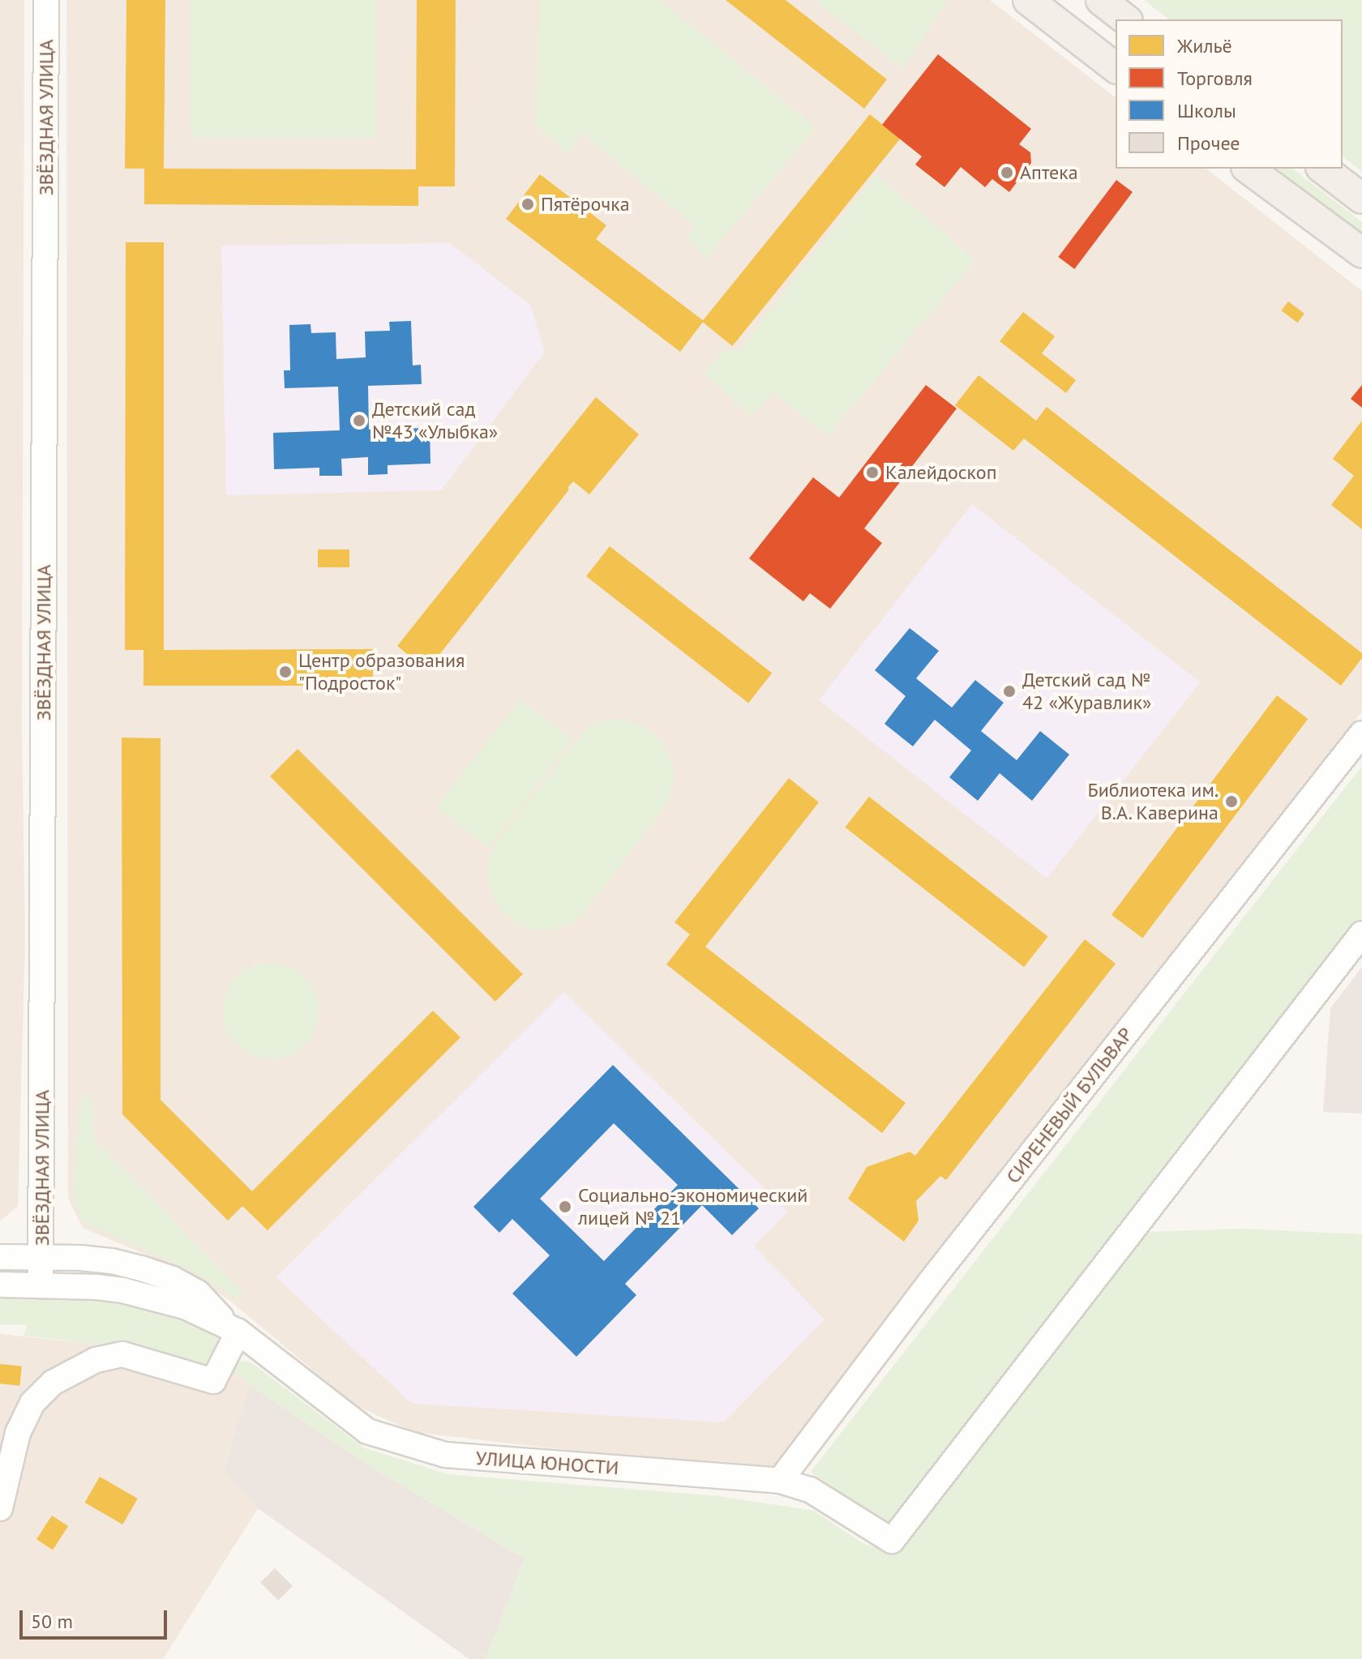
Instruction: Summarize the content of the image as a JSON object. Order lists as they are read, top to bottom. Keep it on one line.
{"streets":{"street":["ЗВЁЗДНАЯ УЛИЦА","СИРЕНЕВЫЙ БУЛЬВАР","УЛИЦА ЮНОСТИ"]},"crossings":[["ЗВЁЗДНАЯ УЛИЦА","УЛИЦА ЮНОСТИ"],["СИРЕНЕВЫЙ БУЛЬВАР","УЛИЦА ЮНОСТИ"]],"places":["Аптека","Пятёрочка","Детский сад №43 «Улыбка»","Калейдоскоп","Центр образования \"Подросток\"","Детский сад № 42 «Журавлик»","Библиотека им. В.А. Каверина","Социально-экономический лицей № 21"],"legend":["Жильё","Торговля","Школы","Прочее"],"scale_bar":"50 m"}
